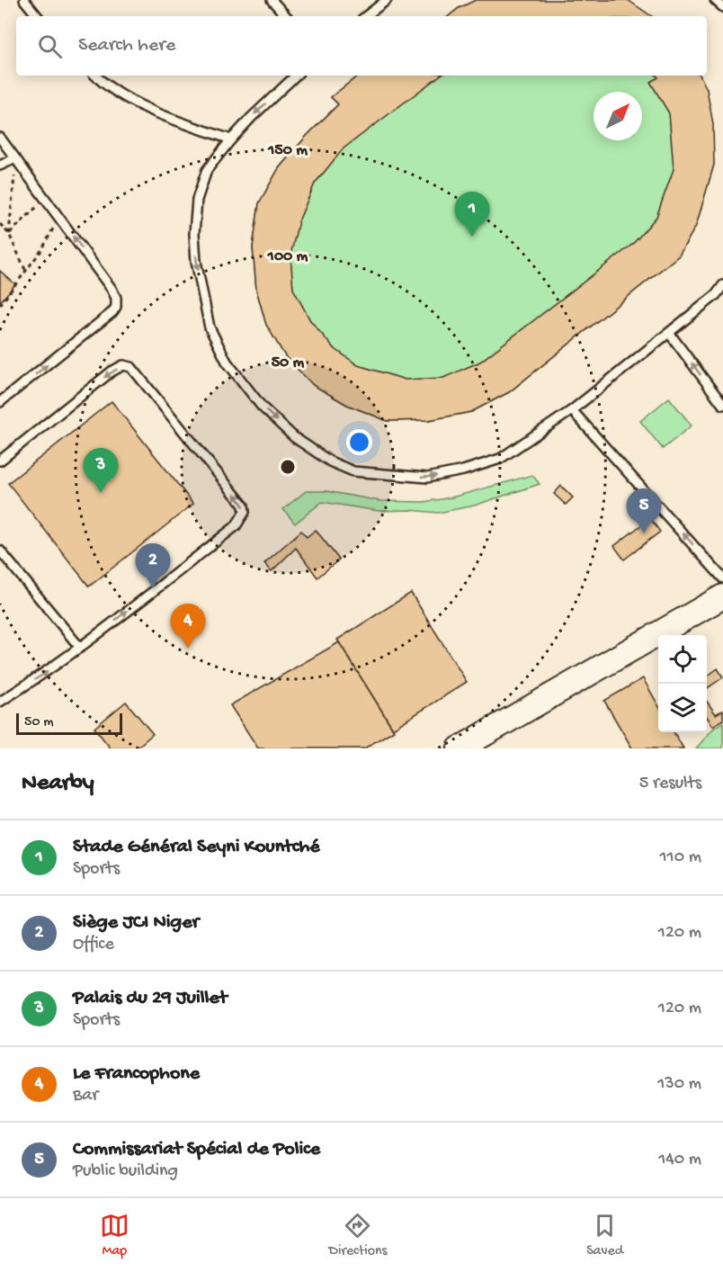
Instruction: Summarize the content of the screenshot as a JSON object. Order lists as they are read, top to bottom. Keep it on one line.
{"scale_bar":"50 m","north":"top right","page":{"search":"Search here","pins":["1","3","5","2","4"],"scale":"50 m","heading":["Nearby","5 results"],"list":[{"mark":"1","name":"Stade Général Seyni Kountché","note":"Sports","value":"110 m"},{"mark":"2","name":"Siège JCI Niger","note":"Office","value":"120 m"},{"mark":"3","name":"Palais du 29 Juillet","note":"Sports","value":"120 m"},{"mark":"4","name":"Le Francophone","note":"Bar","value":"130 m"},{"mark":"5","name":"Commissariat Spécial de Police","note":"Public building","value":"140 m"}],"nav":["Map","Directions","Saved"]},"rings":["150 m","100 m","50 m"]}
